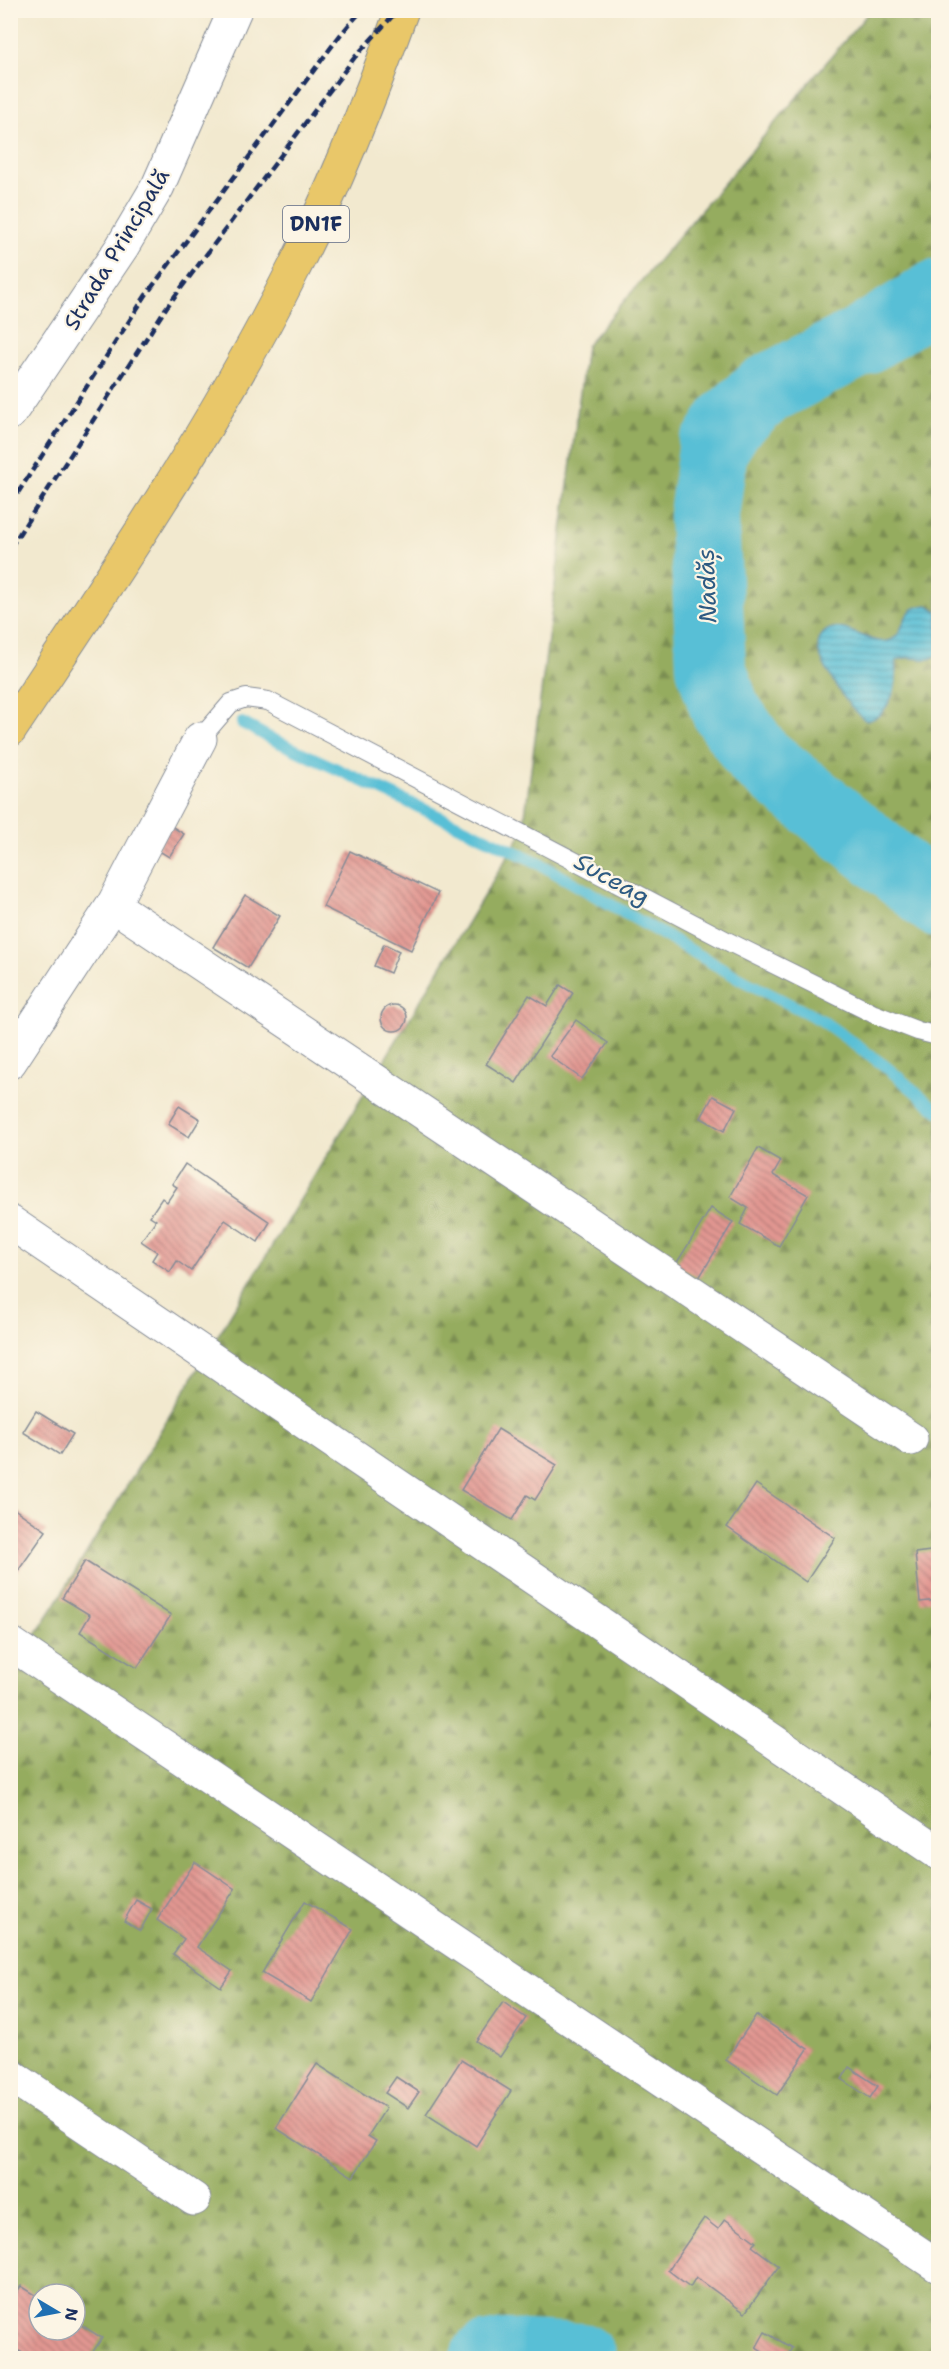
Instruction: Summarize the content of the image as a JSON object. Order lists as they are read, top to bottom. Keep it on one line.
{"streets":{"main road":["DN1F"],"street":["Strada Principală"]},"water":["Nadăș","Suceag"],"north":"right"}
